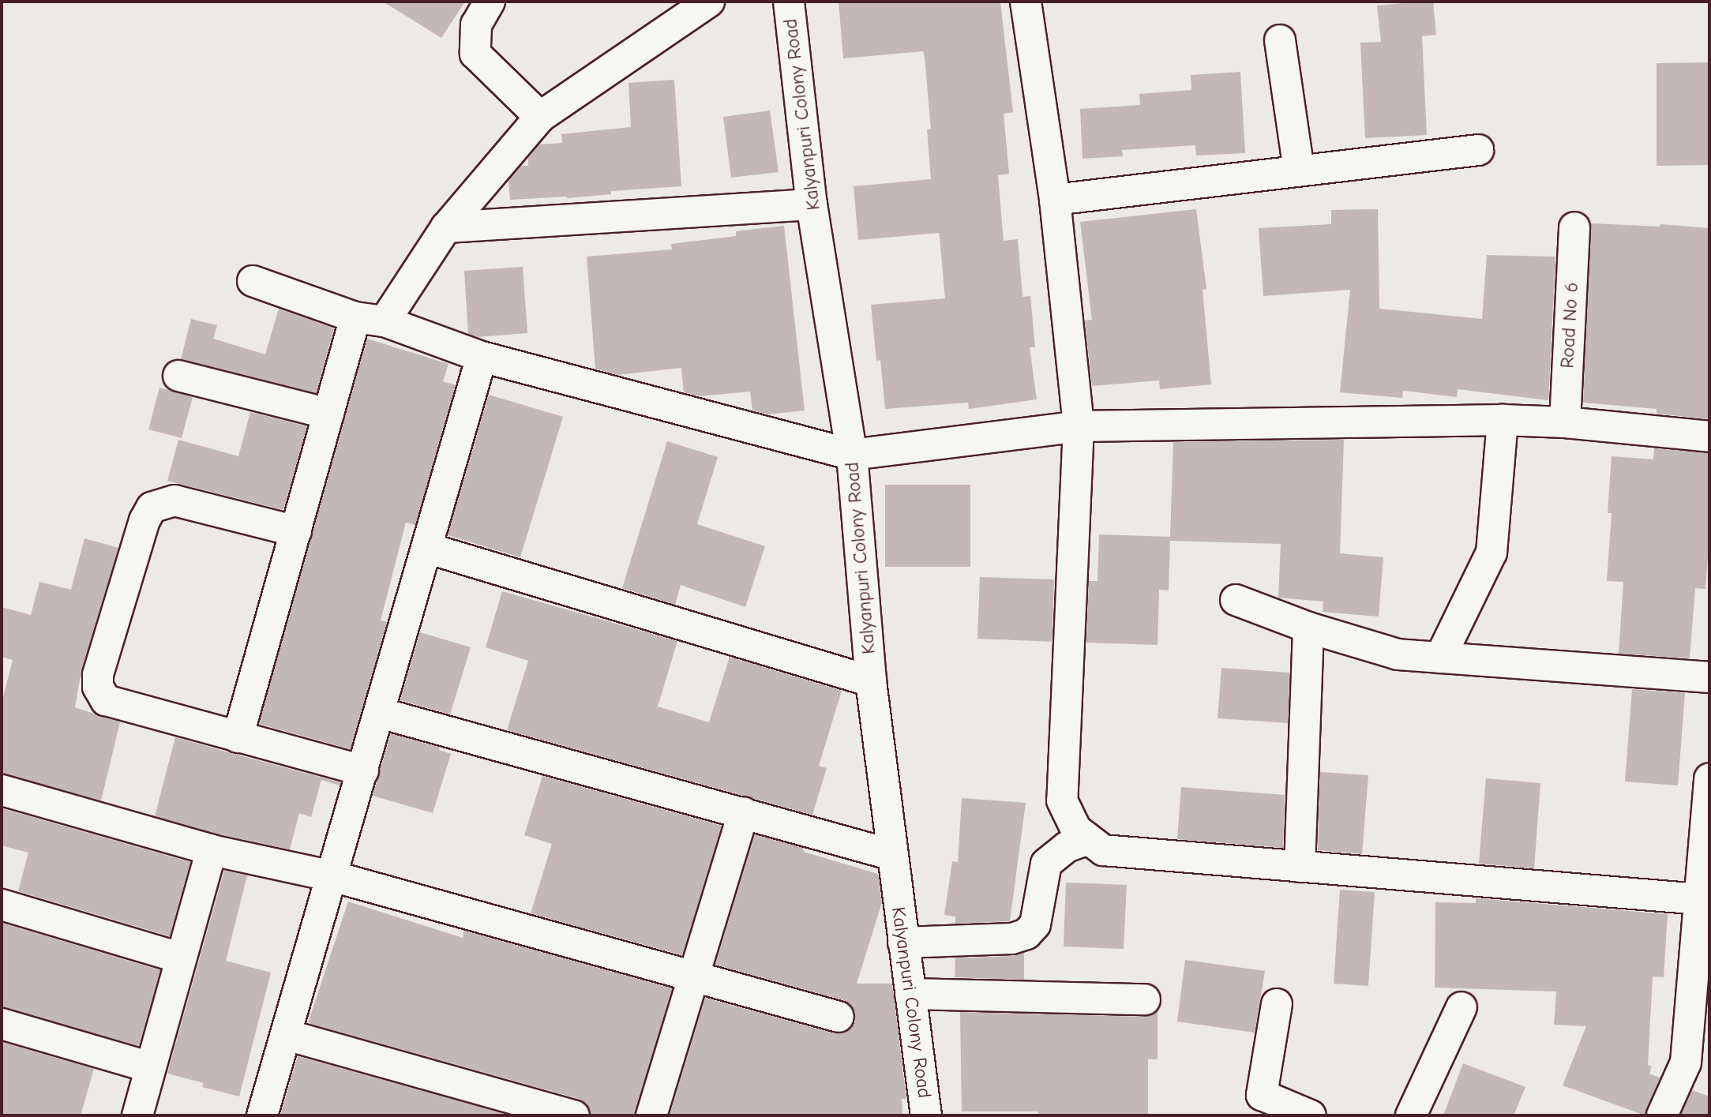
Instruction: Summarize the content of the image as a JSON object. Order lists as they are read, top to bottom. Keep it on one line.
{"streets":{"street":["Kalyanpuri Colony Road","Road No 6"]}}
